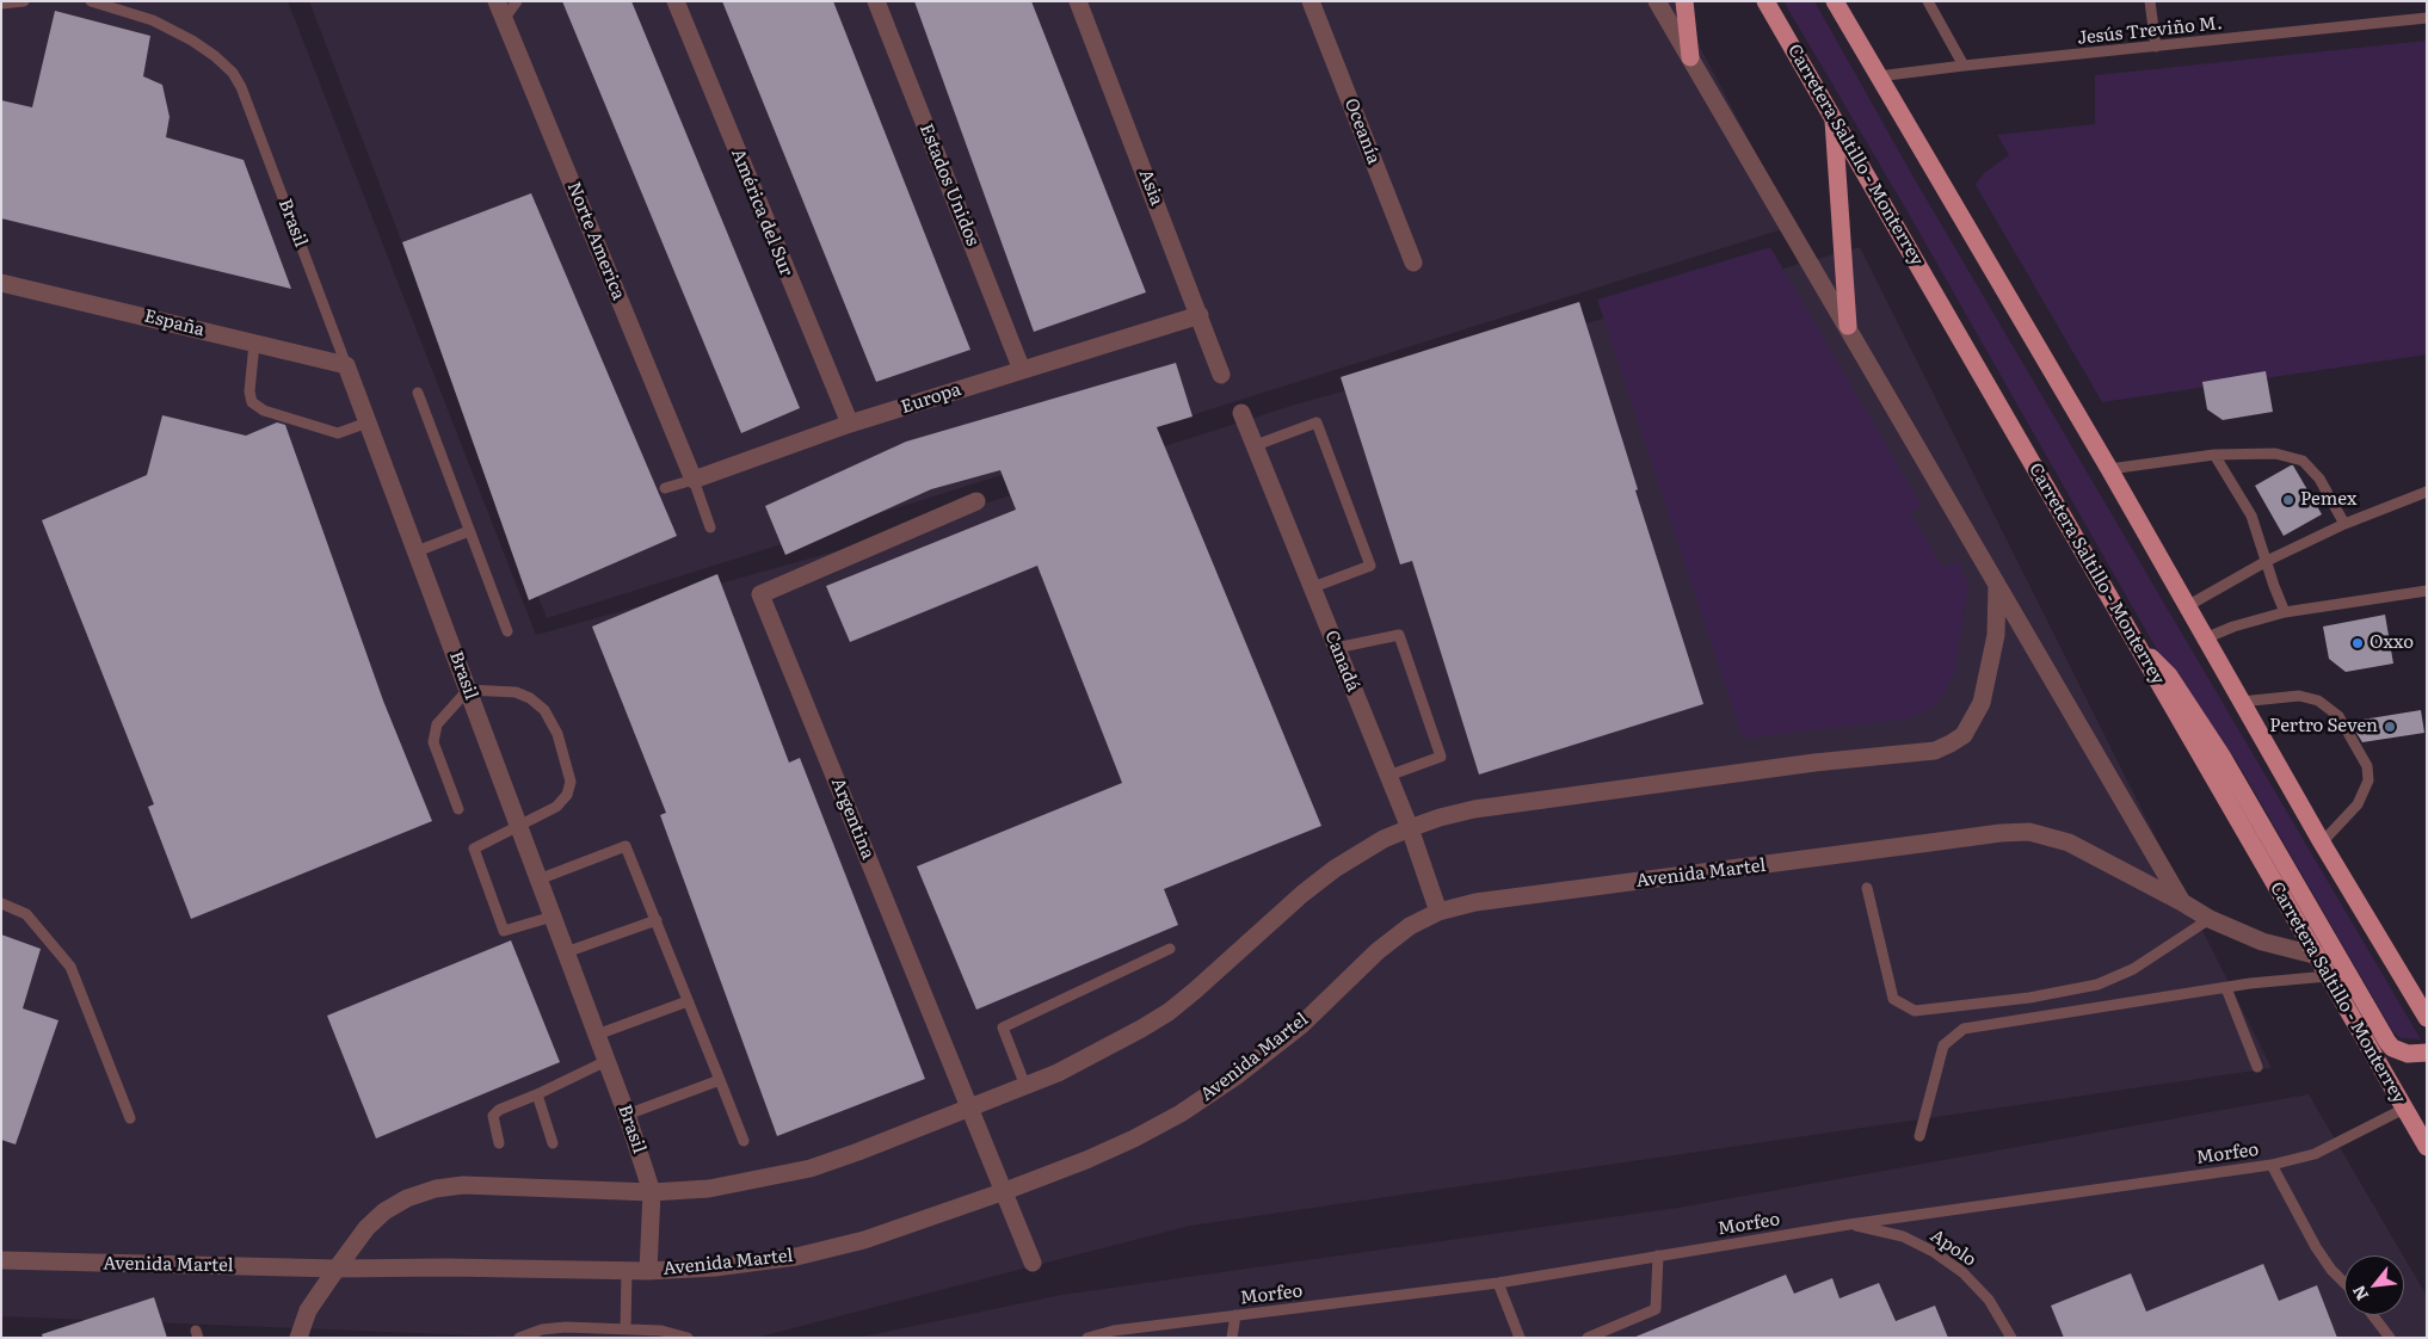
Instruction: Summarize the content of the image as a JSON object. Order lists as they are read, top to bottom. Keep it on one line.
{"streets":{"main road":["Carretera Saltillo - Monterrey"],"street":["Oceanía","Estados Unidos","Asia","América del Sur","Brasil","Norte America","España","Europa","Canadá","Argentina","Avenida Martel"],"lane":["Jesús Treviño M.","Morfeo","Apolo"]},"crossings":[["Carretera Saltillo - Monterrey","Avenida Martel"],["Carretera Saltillo - Monterrey","Morfeo"],["Estados Unidos","Europa"],["Asia","Europa"],["América del Sur","Europa"],["Brasil","España"],["Brasil","Avenida Martel"],["Norte America","Europa"],["Canadá","Avenida Martel"],["Argentina","Avenida Martel"],["Morfeo","Apolo"]],"places":["Pemex","Oxxo","Pertro Seven"],"north":"bottom left"}
